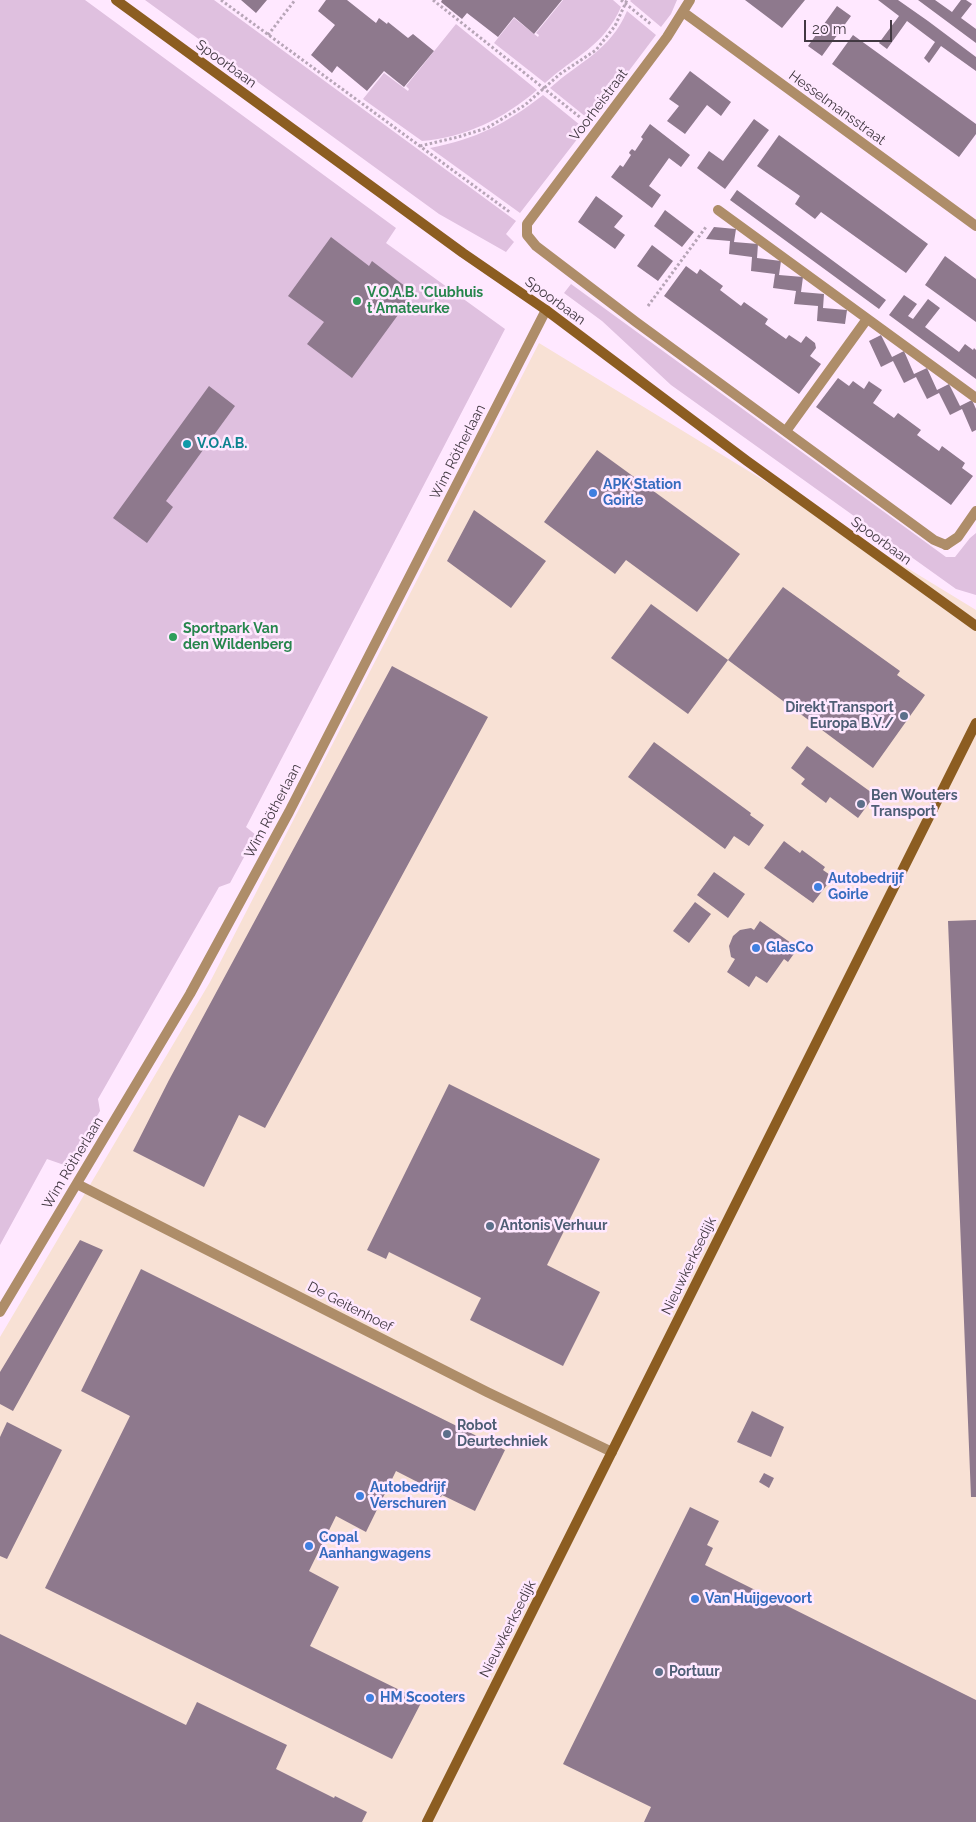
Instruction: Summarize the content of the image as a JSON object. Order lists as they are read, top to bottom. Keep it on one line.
{"streets":{"street":["Spoorbaan","Voorheistraat","Hesselmansstraat","Wim Rötherlaan","Nieuwkerksedijk","De Geitenhoef"]},"crossings":[["Spoorbaan","Wim Rötherlaan"],["Voorheistraat","Hesselmansstraat"],["Wim Rötherlaan","De Geitenhoef"],["Nieuwkerksedijk","De Geitenhoef"]],"places":["V.O.A.B. 'Clubhuis t Amateurke","V.O.A.B.","APK Station Goirle","Sportpark Van den Wildenberg","Direkt Transport Europa B.V./","Ben Wouters Transport","Autobedrijf Goirle","GlasCo","Antonis Verhuur","Robot Deurtechniek","Autobedrijf Verschuren","Copal Aanhangwagens","Van Huijgevoort","Portuur","HM Scooters"],"scale_bar":"20 m"}
